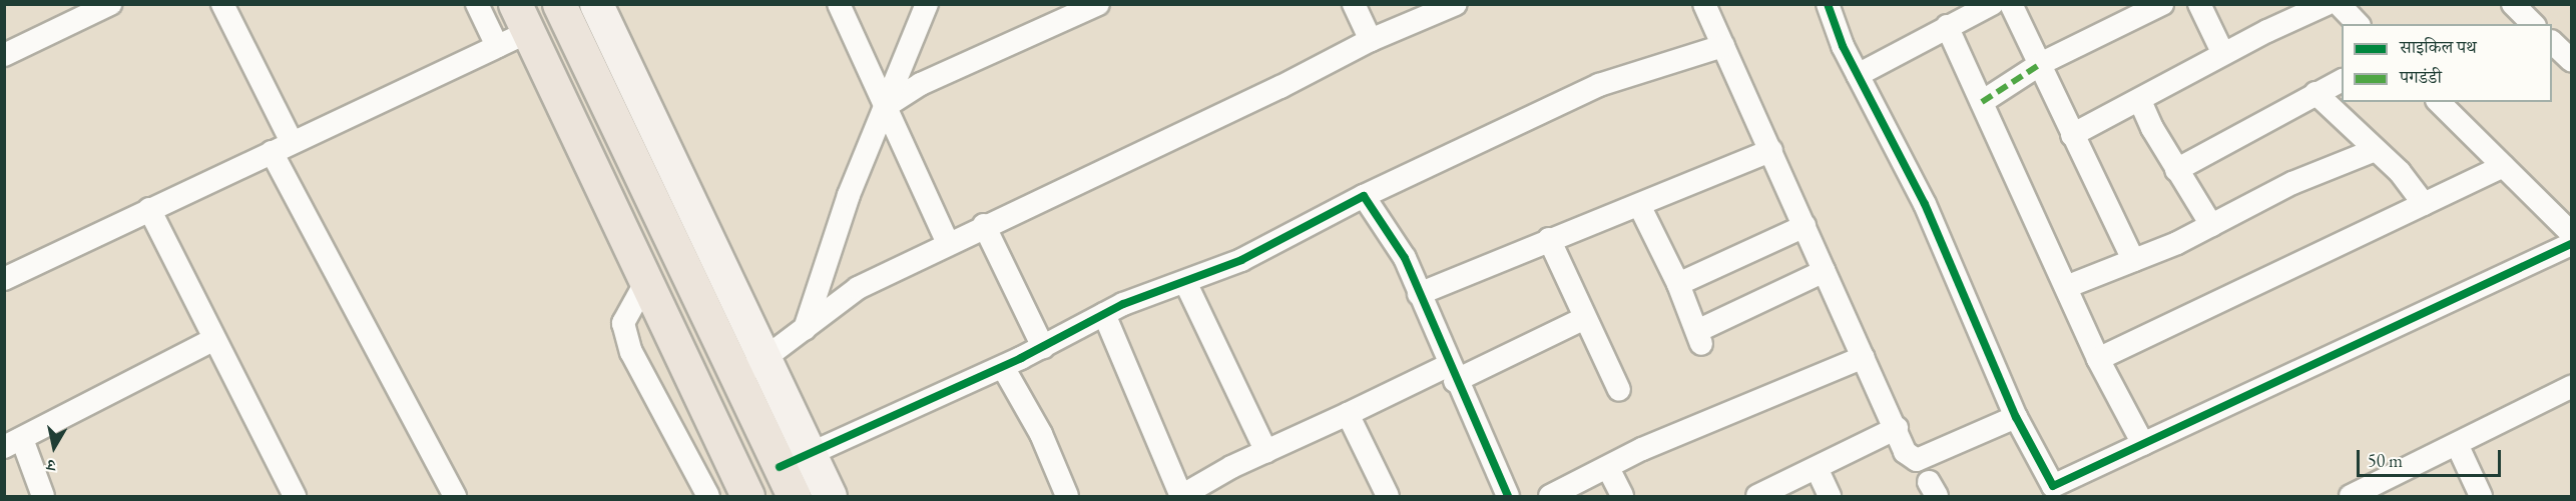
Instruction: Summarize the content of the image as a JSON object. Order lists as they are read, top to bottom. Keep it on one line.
{"legend":["साइकिल पथ","पगडंडी"],"scale_bar":"50 m","north":"bottom"}
